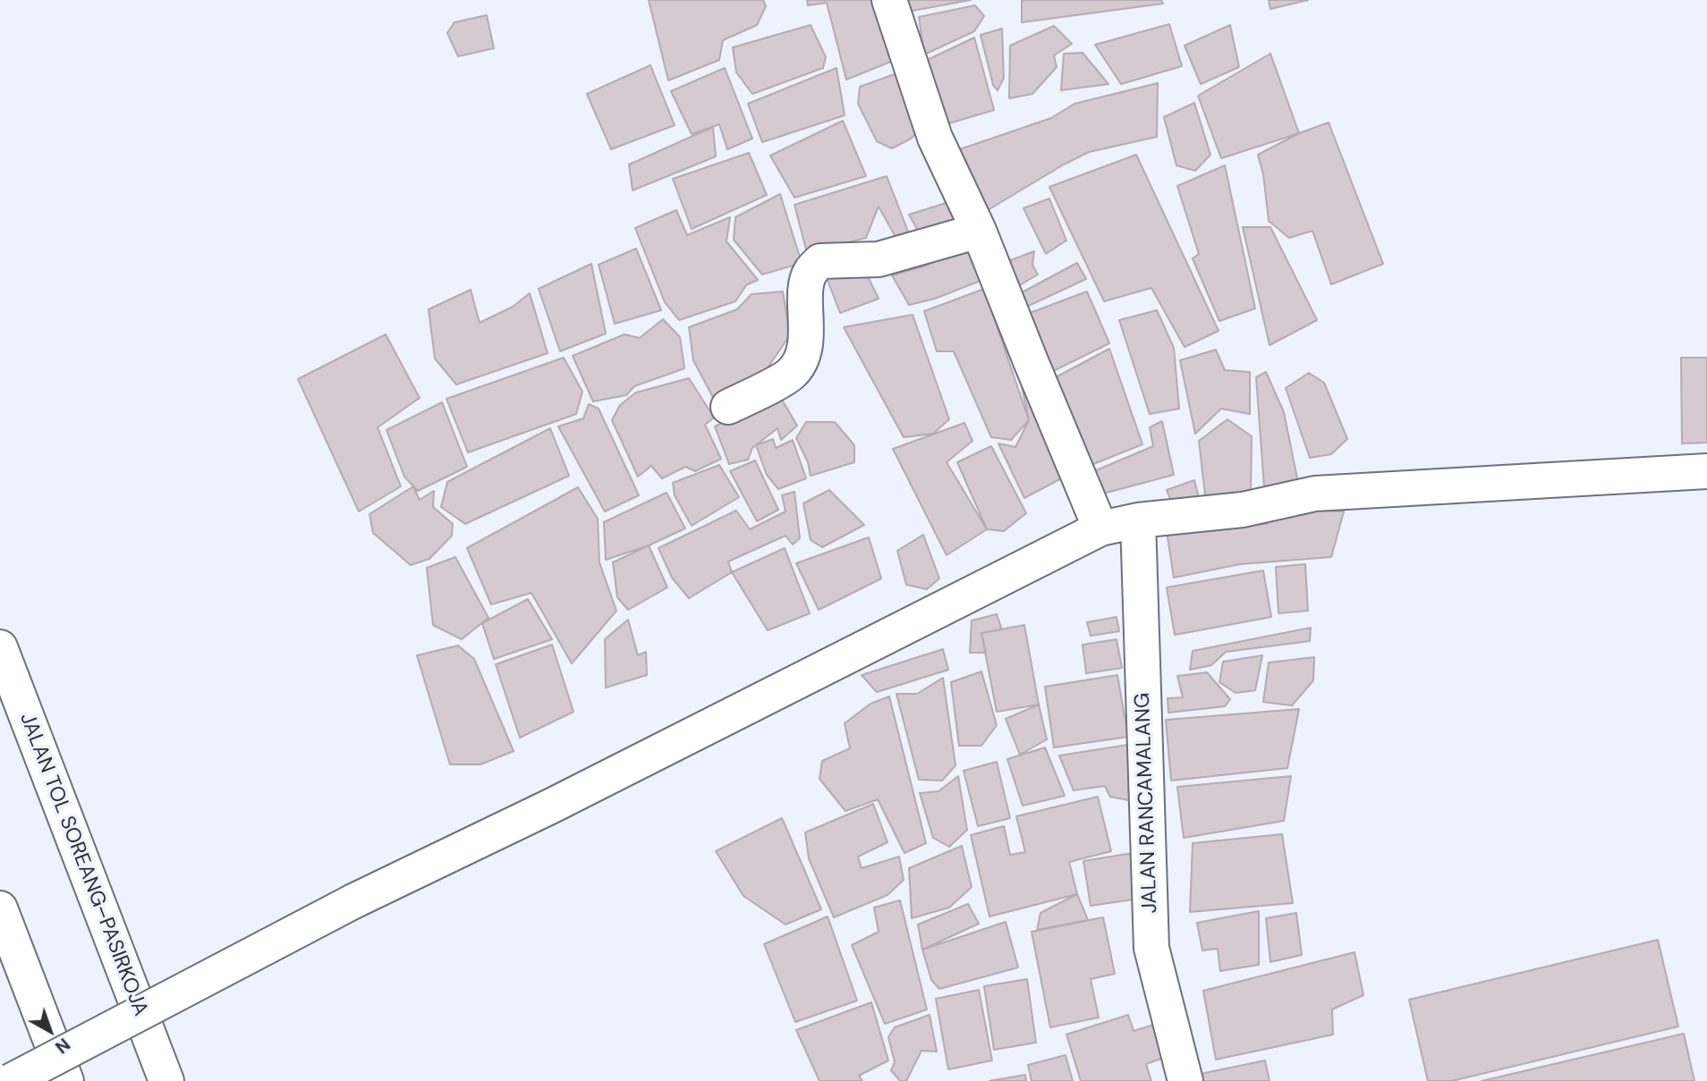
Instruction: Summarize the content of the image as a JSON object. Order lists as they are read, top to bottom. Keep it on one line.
{"streets":{"main road":["JALAN RANCAMALANG","JALAN TOL SOREANG–PASIRKOJA"]},"north":"bottom right"}
